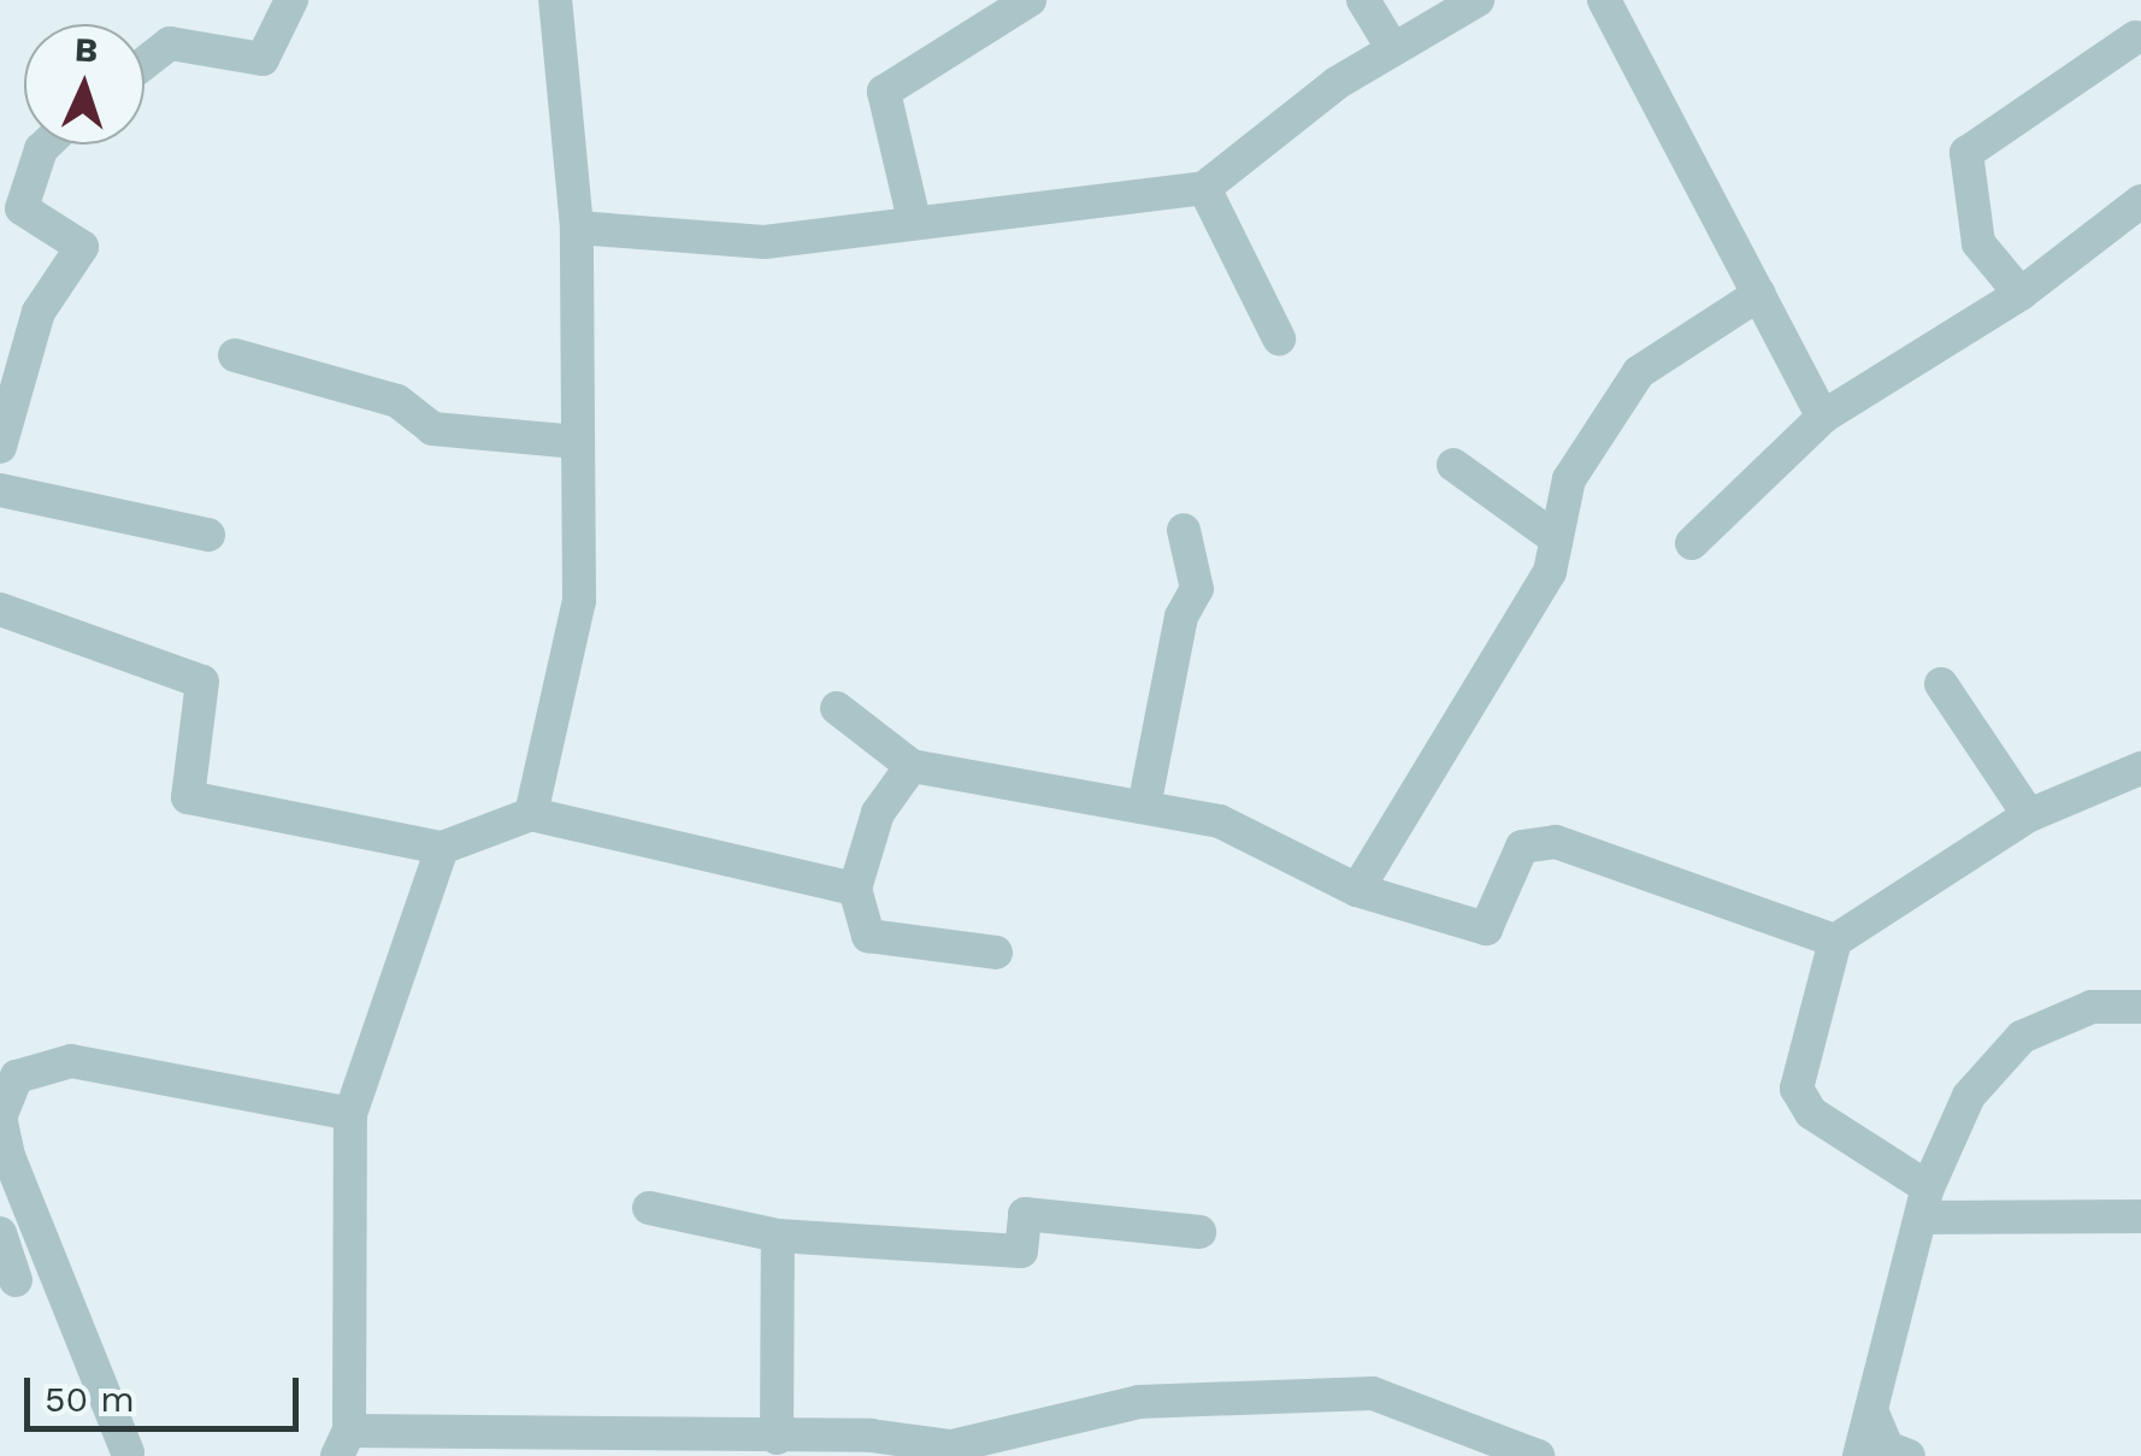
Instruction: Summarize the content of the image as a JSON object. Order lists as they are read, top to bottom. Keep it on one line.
{"scale_bar":"50 m","north":"top"}
